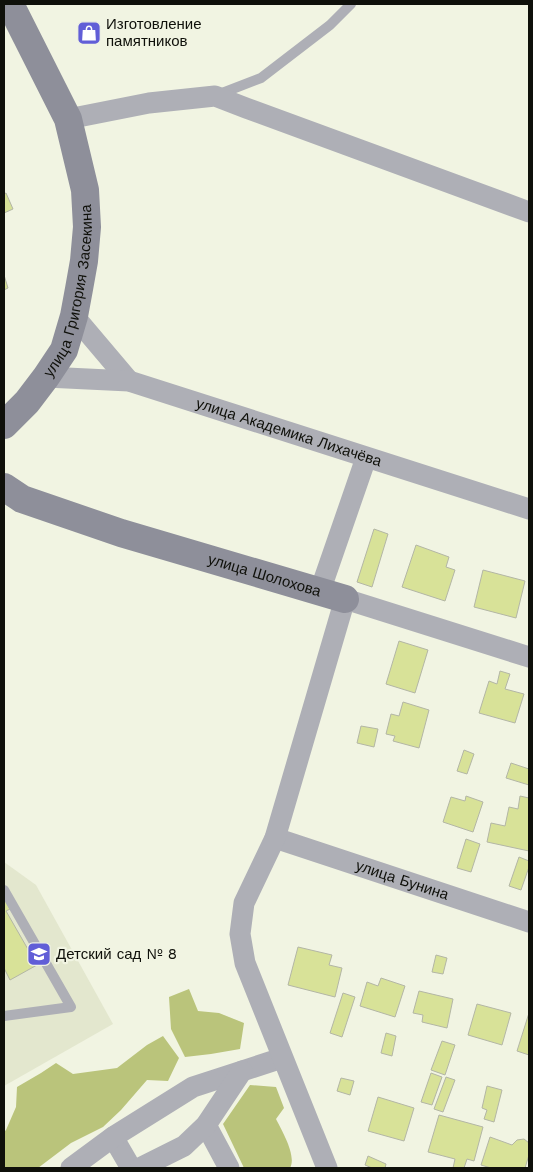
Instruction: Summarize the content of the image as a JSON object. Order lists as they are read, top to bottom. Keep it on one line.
{"streets":{"main road":["улица Григория Засекина","улица Шолохова"],"street":["улица Академика Лихачёва","улица Бунина"]},"crossings":[["улица Григория Засекина","улица Академика Лихачёва"]],"places":{"shop":["Изготовление памятников"],"school or university":["Детский сад № 8"]}}
